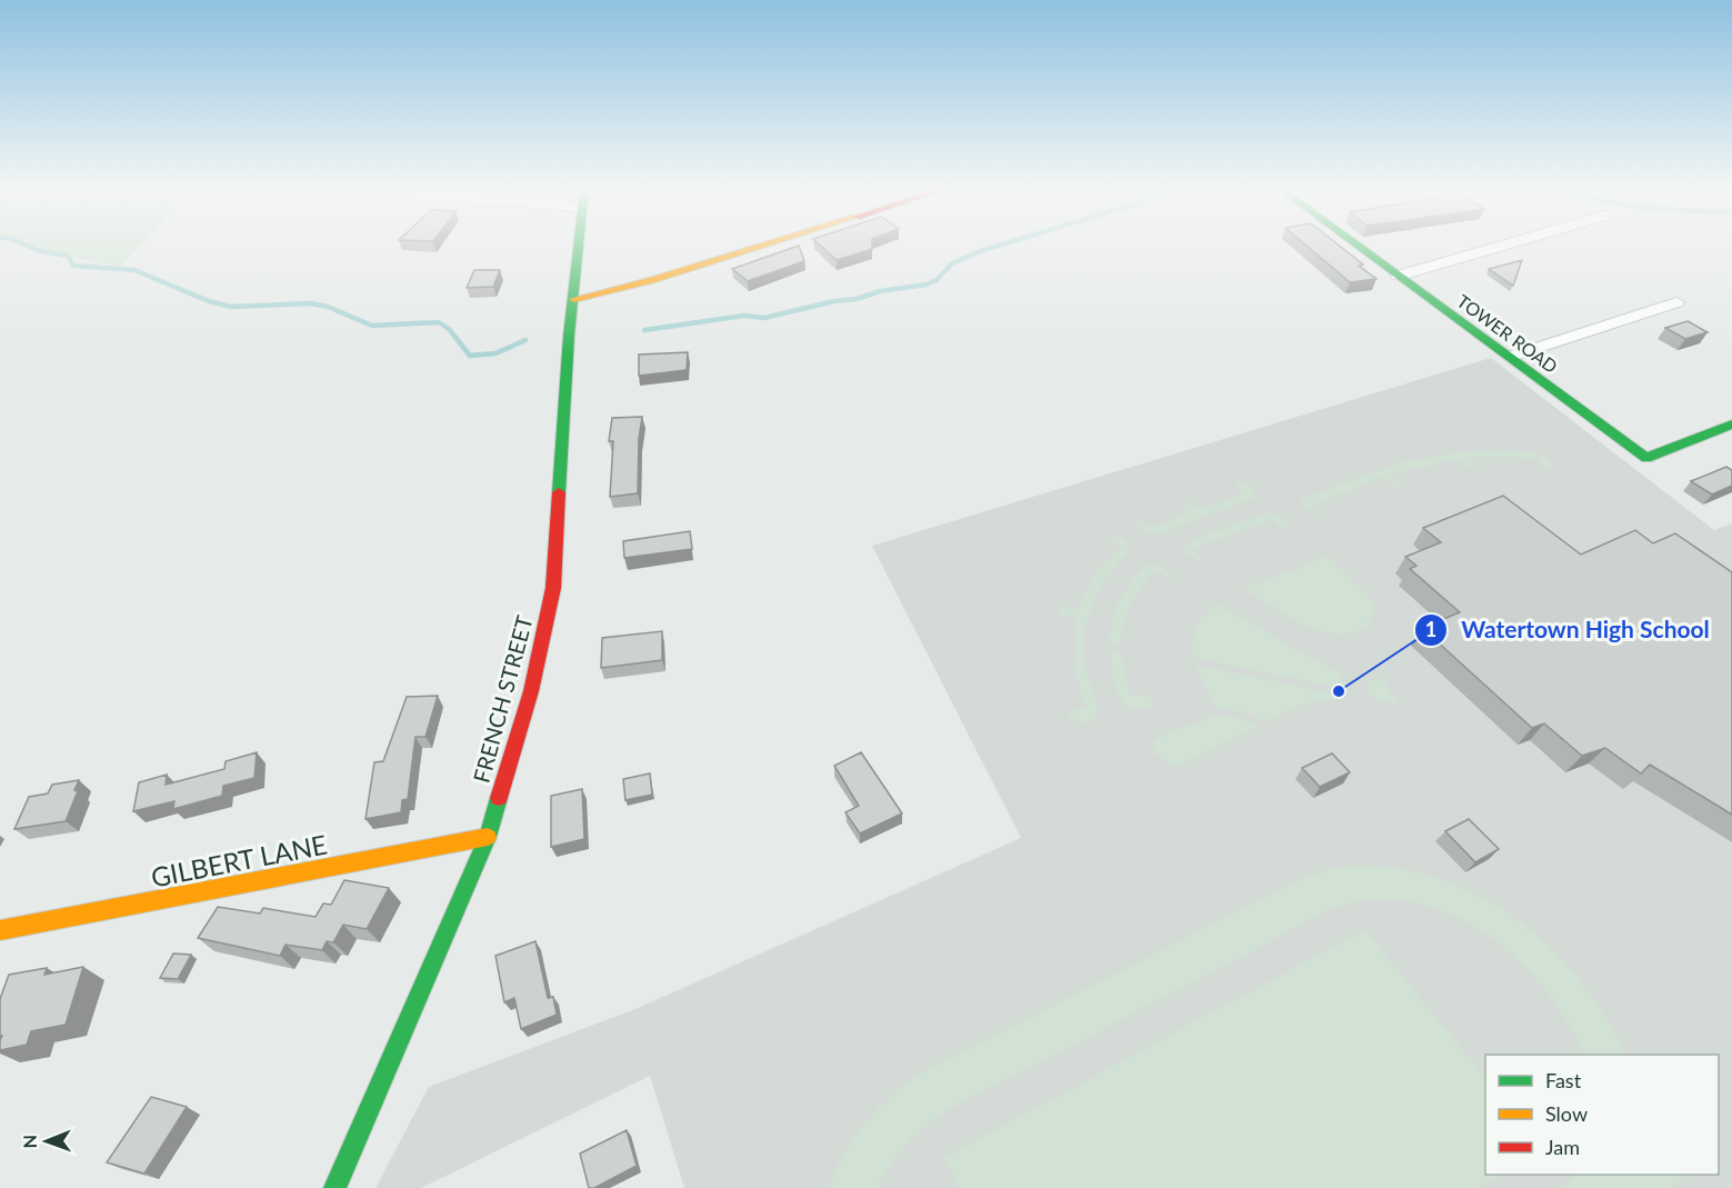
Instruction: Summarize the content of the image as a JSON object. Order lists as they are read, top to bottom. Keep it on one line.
{"streets":{"street":["TOWER ROAD","FRENCH STREET","GILBERT LANE"]},"crossings":[["FRENCH STREET","GILBERT LANE"]],"places":["Watertown High School"],"legend":["Fast","Slow","Jam"],"north":"left"}
